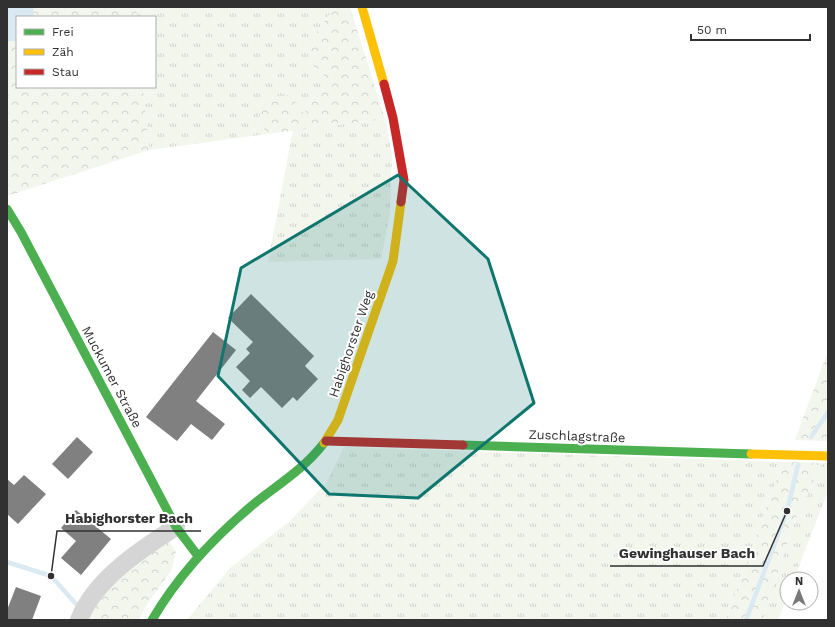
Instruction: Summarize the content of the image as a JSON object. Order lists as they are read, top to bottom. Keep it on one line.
{"streets":{"street":["Habighorster Weg","Muckumer Straße","Zuschlagstraße"]},"crossings":[["Habighorster Weg","Muckumer Straße"],["Habighorster Weg","Zuschlagstraße"]],"places":["Gewinghauser Bach","Habighorster Bach"],"legend":["Frei","Zäh","Stau"],"scale_bar":"50 m","north":"top"}
